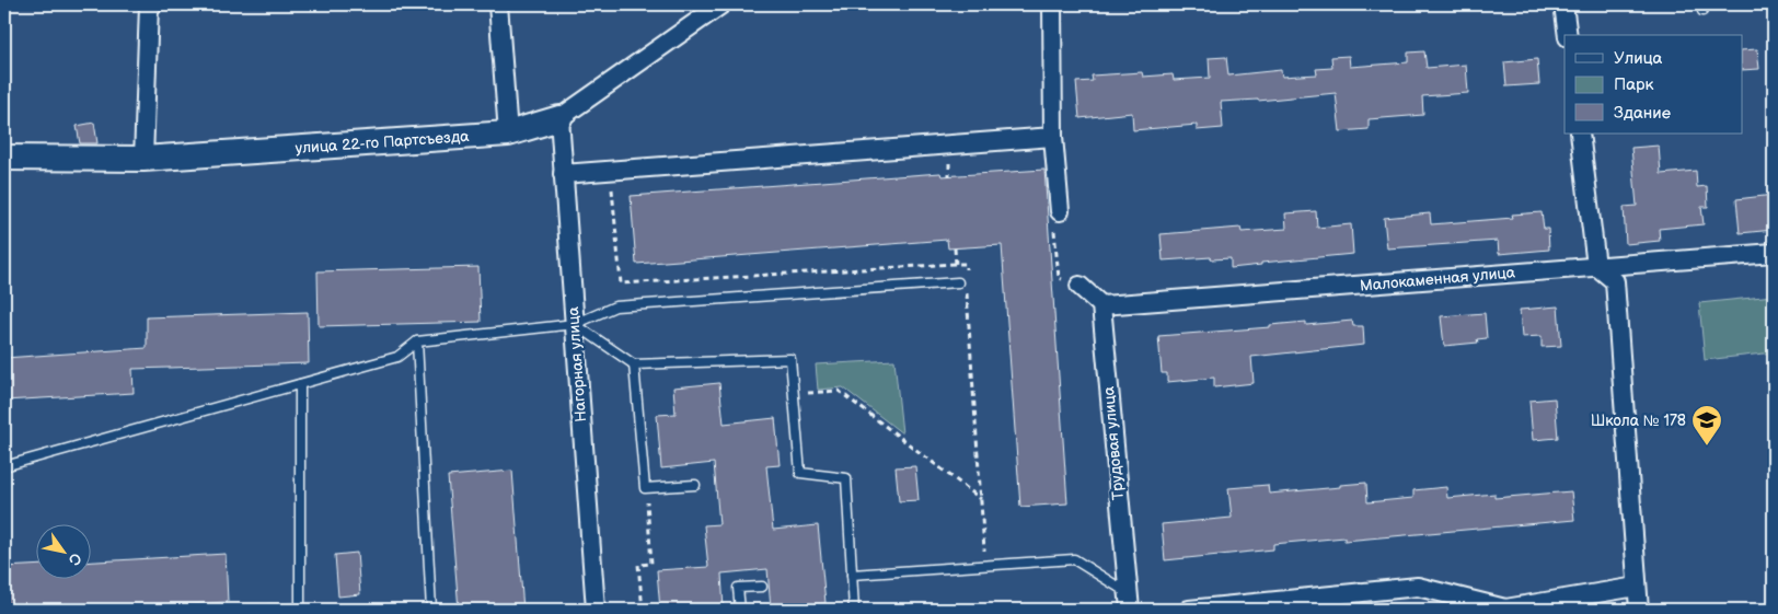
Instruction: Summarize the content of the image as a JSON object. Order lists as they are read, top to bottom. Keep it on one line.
{"streets":{"street":["улица 22-го Партсъезда","Малокаменная улица","Нагорная улица","Трудовая улица"]},"crossings":[["улица 22-го Партсъезда","Нагорная улица"],["Малокаменная улица","Трудовая улица"]],"places":{"school or university":["Школа № 178"]},"legend":["Улица","Парк","Здание"],"north":"bottom right"}
